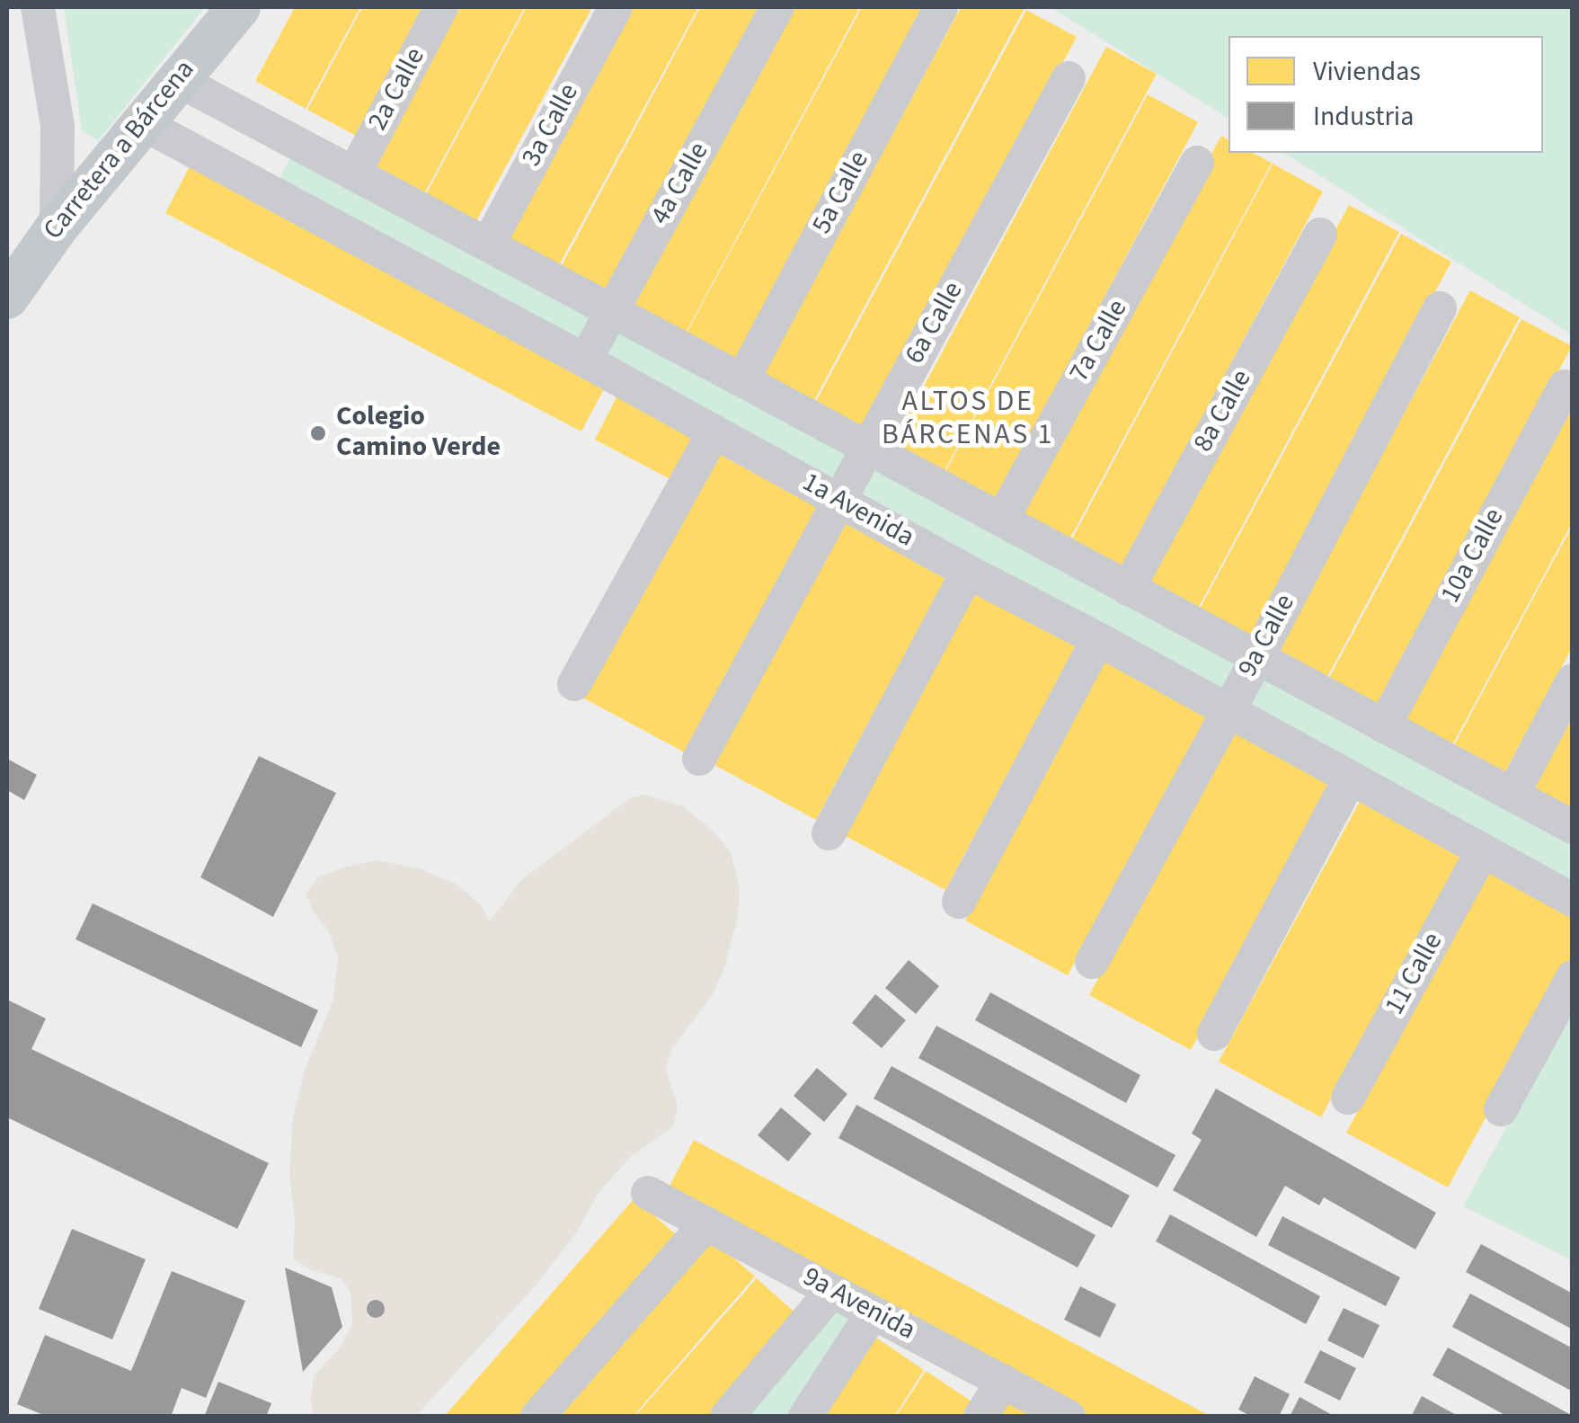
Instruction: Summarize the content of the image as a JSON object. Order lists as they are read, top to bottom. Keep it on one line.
{"streets":{"main road":["Carretera a Bárcena"],"street":["2a Calle","3a Calle","4a Calle","5a Calle","6a Calle","7a Calle","8a Calle","1a Avenida","10a Calle","9a Calle","11 Calle","9a Avenida"]},"crossings":[["Carretera a Bárcena","1a Avenida"],["4a Calle","1a Avenida"],["6a Calle","1a Avenida"],["1a Avenida","9a Calle"],["1a Avenida","11 Calle"]],"districts":["ALTOS DE BÁRCENAS 1"],"places":["Colegio Camino Verde"],"legend":["Viviendas","Industria"]}
